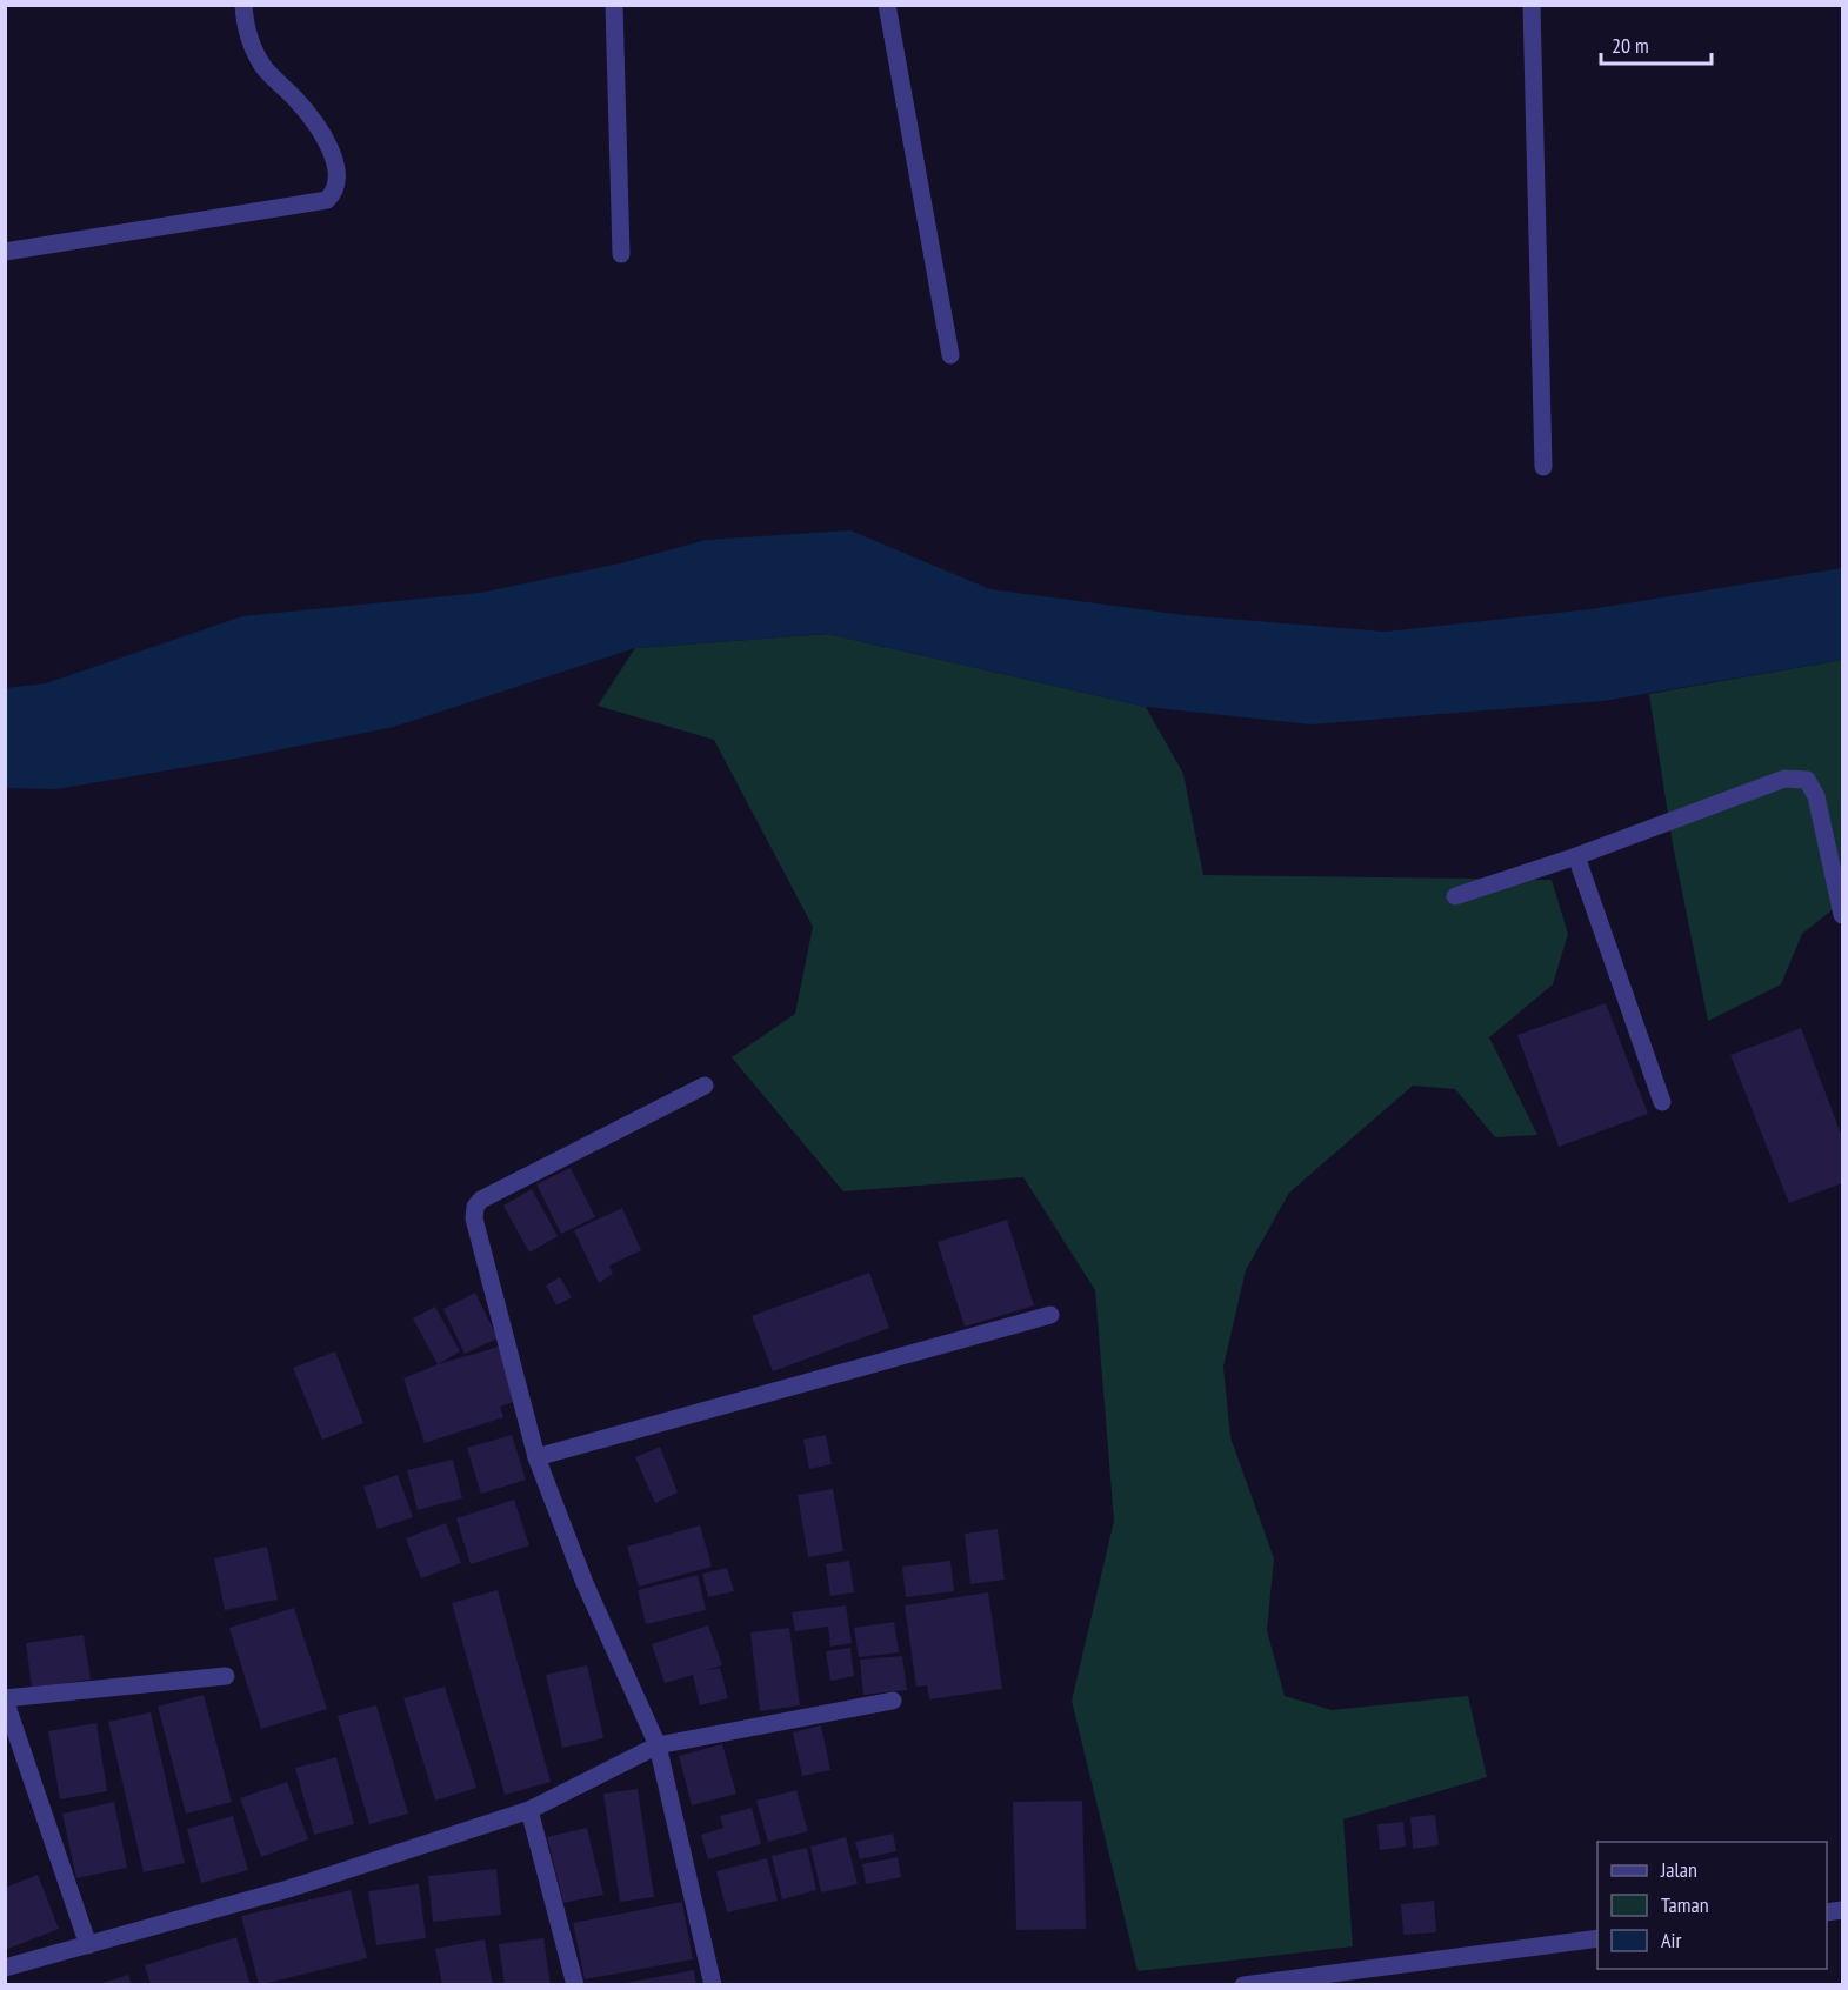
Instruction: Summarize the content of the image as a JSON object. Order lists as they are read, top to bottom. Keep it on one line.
{"legend":["Jalan","Taman","Air"],"scale_bar":"20 m"}
